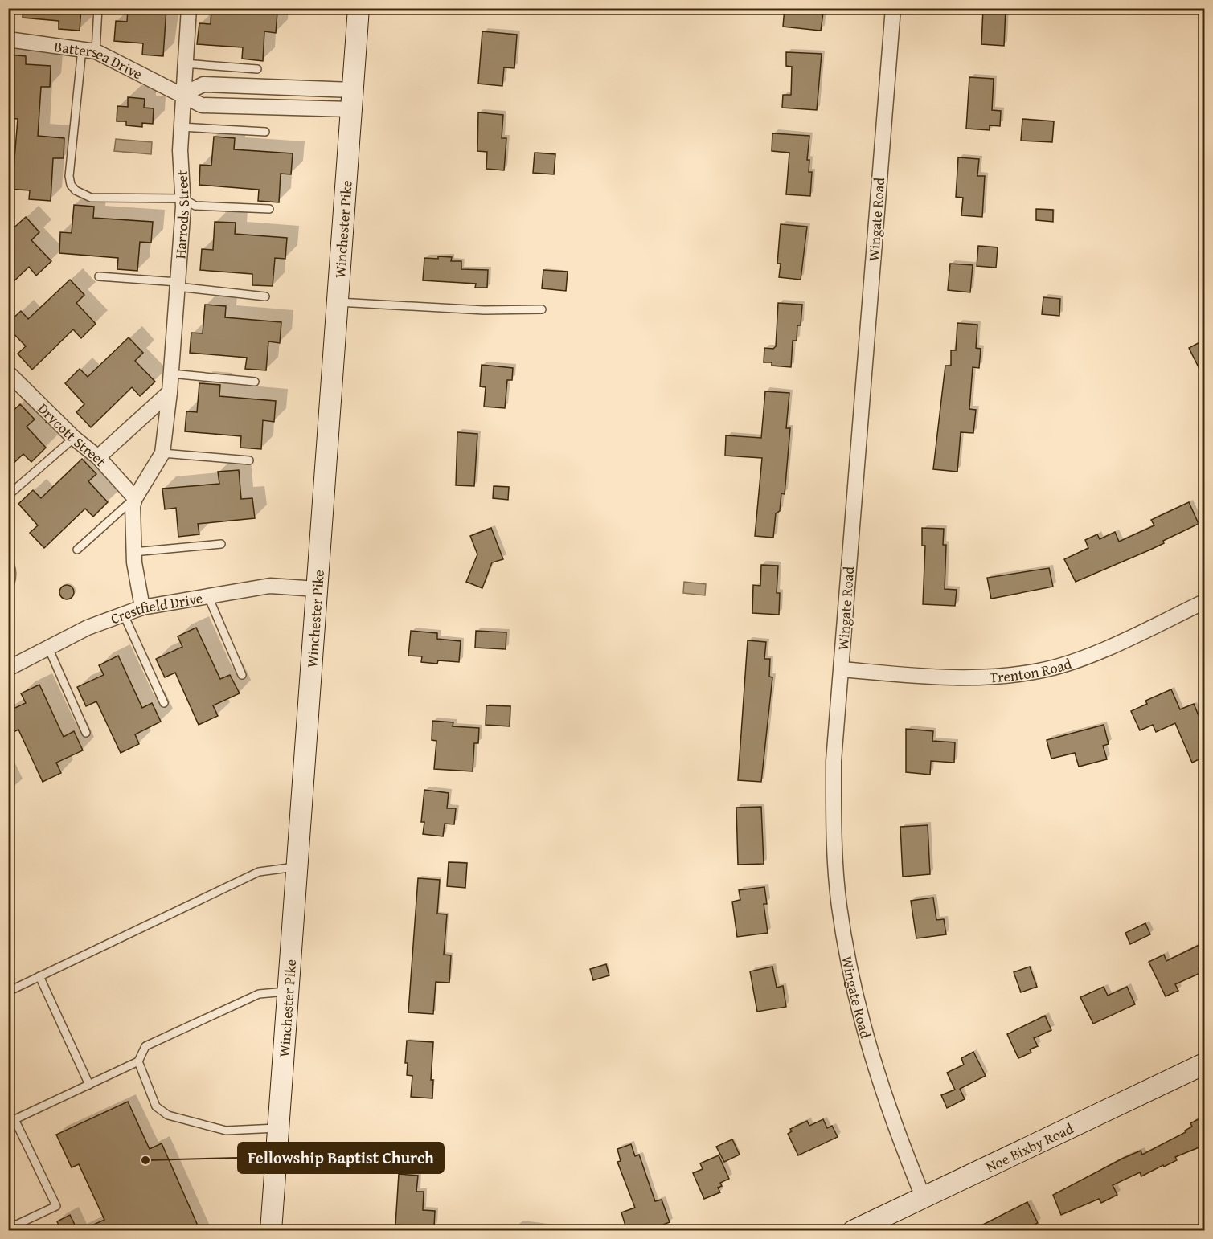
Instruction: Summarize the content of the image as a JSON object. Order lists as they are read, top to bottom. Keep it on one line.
{"streets":{"main road":["Winchester Pike","Noe Bixby Road"],"street":["Battersea Drive","Harrods Street","Wingate Road","Drycott Street","Crestfield Drive","Trenton Road"]},"crossings":[["Battersea Drive","Harrods Street"],["Battersea Drive","Winchester Pike"],["Harrods Street","Drycott Street"],["Harrods Street","Crestfield Drive"],["Wingate Road","Trenton Road"],["Wingate Road","Noe Bixby Road"],["Winchester Pike","Crestfield Drive"]],"places":["Fellowship Baptist Church"]}
